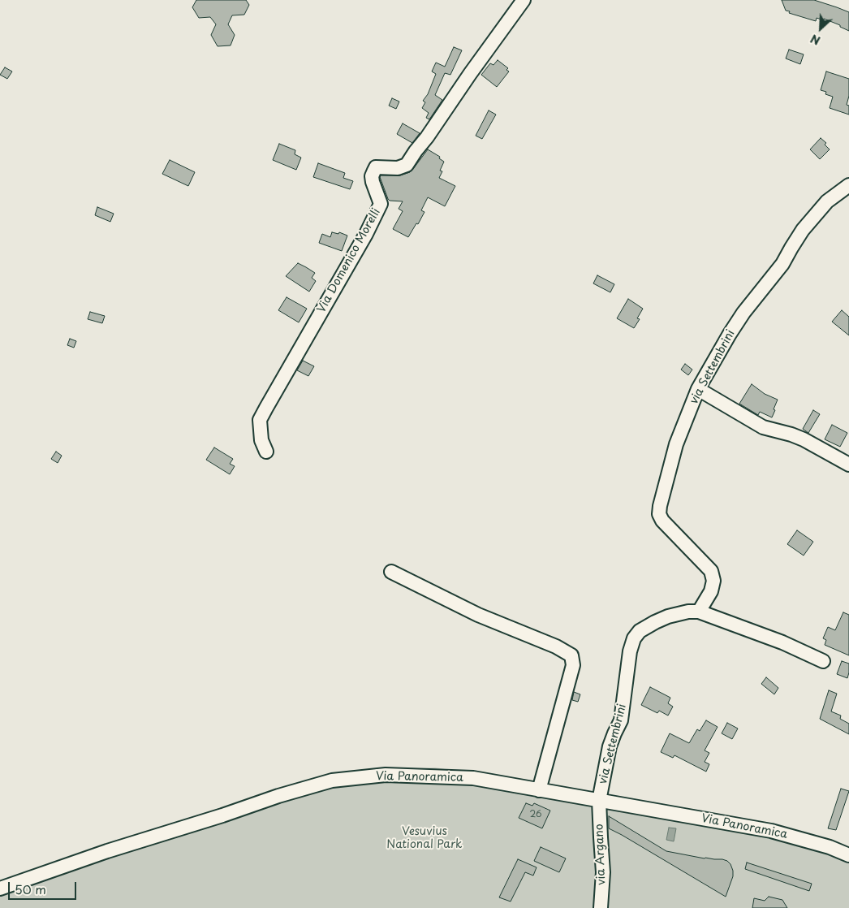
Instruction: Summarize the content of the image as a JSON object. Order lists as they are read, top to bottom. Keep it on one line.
{"streets":{"street":["Via Domenico Morelli","via Settembrini","Via Panoramica","via Argano"]},"crossings":[["via Settembrini","Via Panoramica"],["via Settembrini","via Argano"],["Via Panoramica","via Argano"]],"parks":["Vesuvius National Park"],"house_numbers":["26"],"scale_bar":"50 m","north":"bottom left"}
